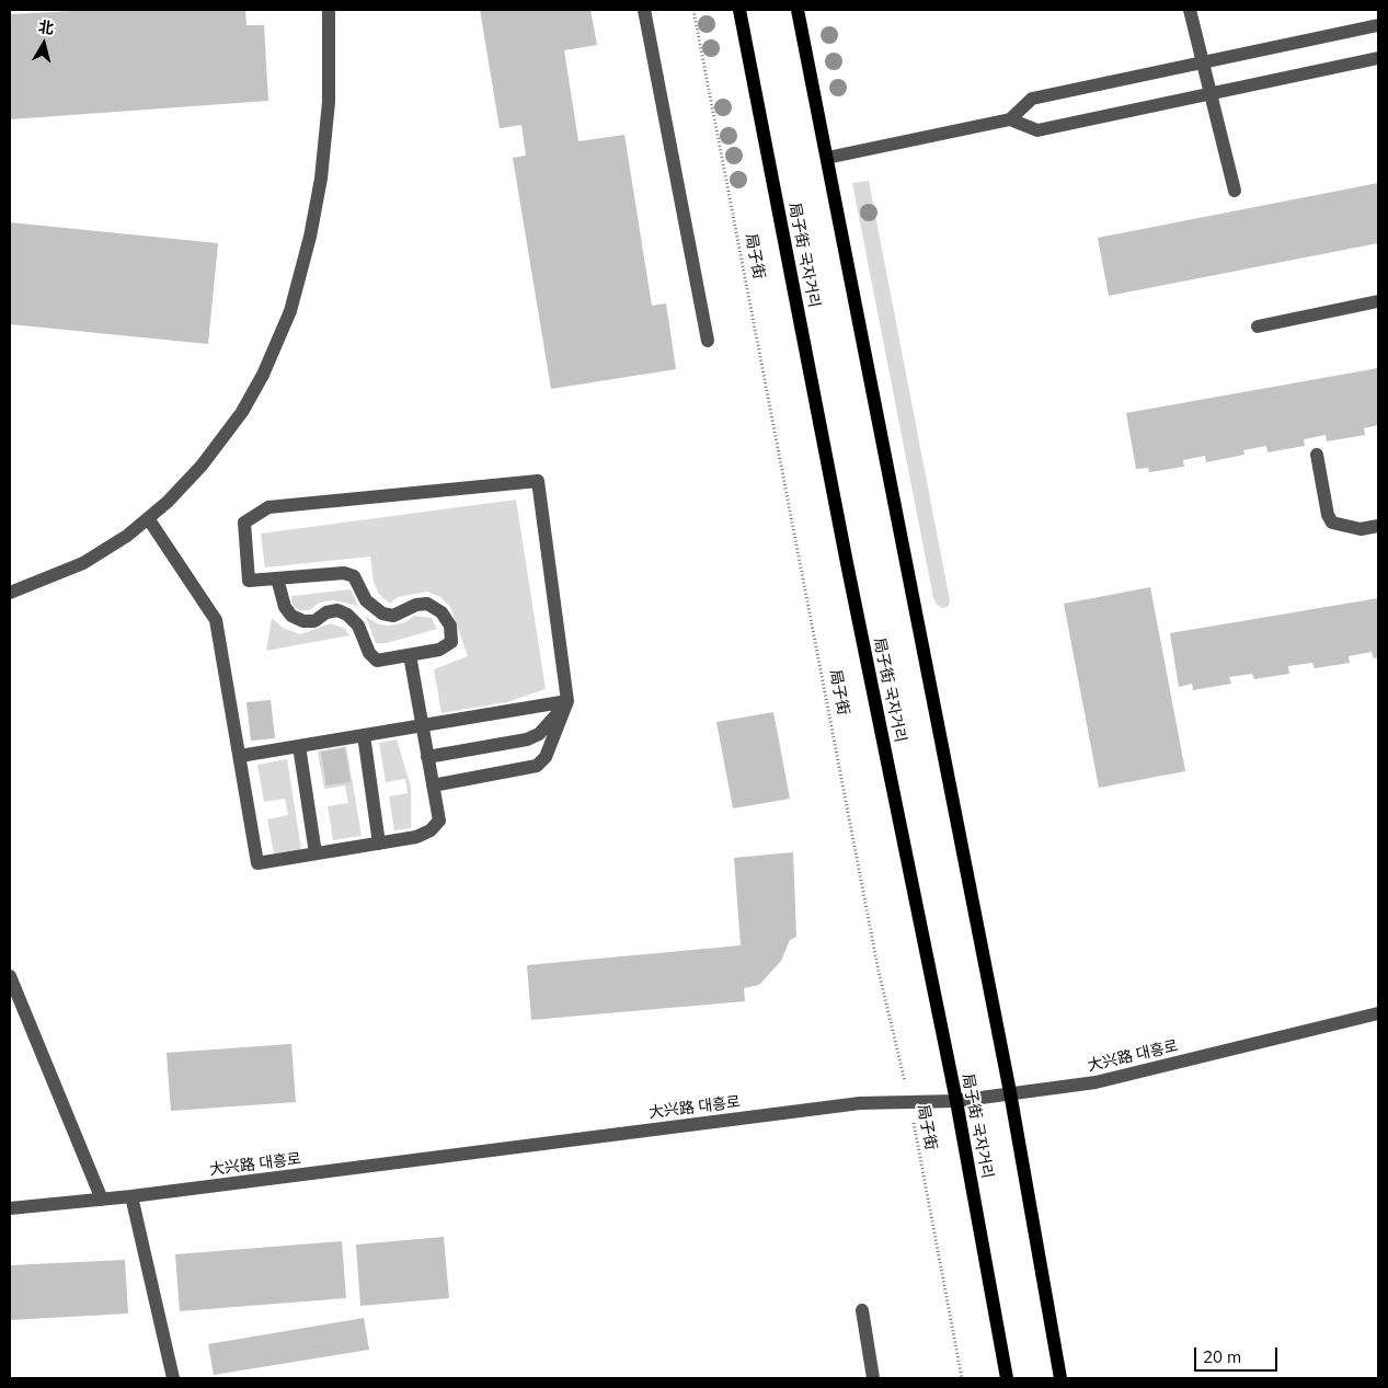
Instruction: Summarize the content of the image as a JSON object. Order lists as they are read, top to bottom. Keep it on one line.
{"streets":{"main road":["局子街 국자거리"],"street":["大兴路 대흥로"],"path":["局子街"]},"crossings":[["局子街 국자거리","大兴路 대흥로"],["局子街","大兴路 대흥로"]],"scale_bar":"20 m","north":"top"}
